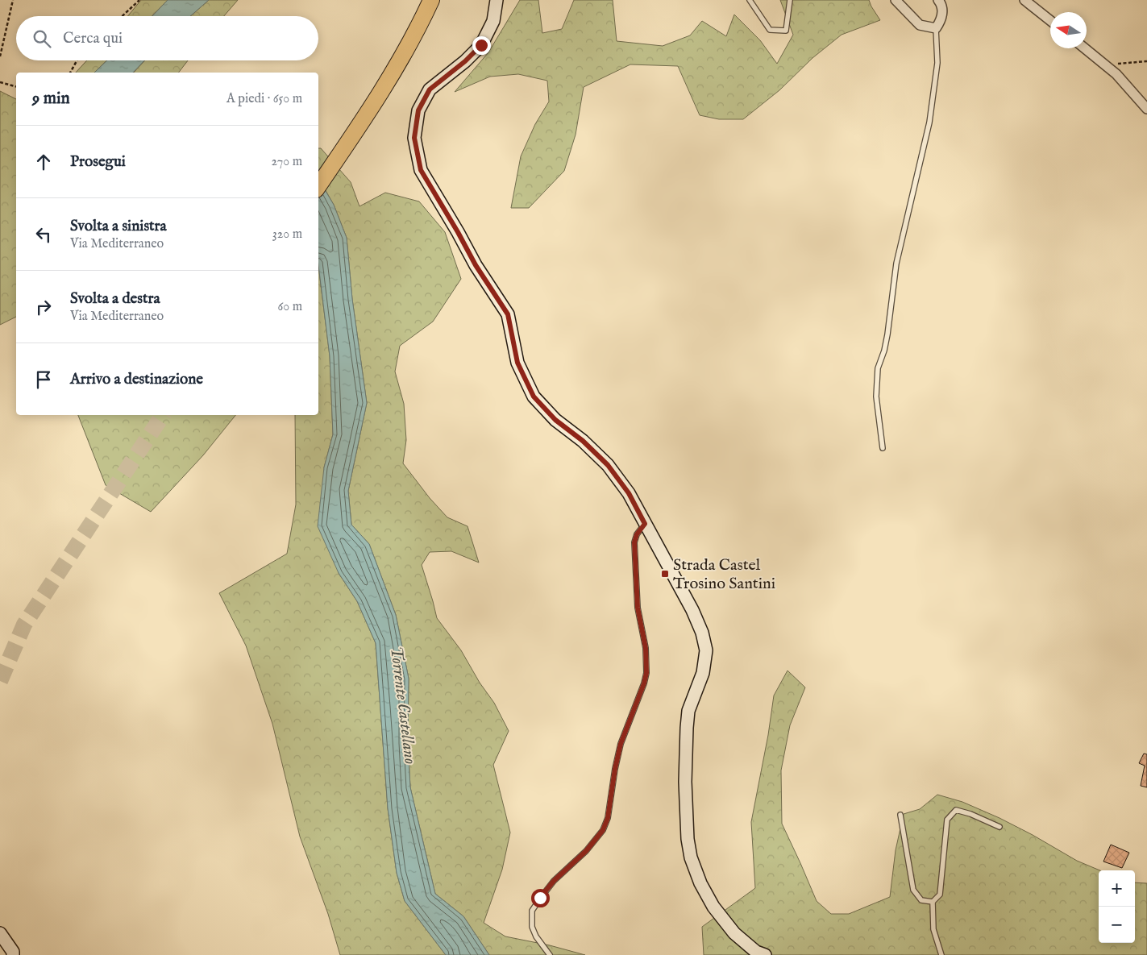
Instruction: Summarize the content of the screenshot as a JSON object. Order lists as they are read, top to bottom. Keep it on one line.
{"water":["Torrente Castellano"],"places":{"transit":["Strada Castel Trosino Santini"]},"north":"left","page":{"search":"Cerca qui","heading":["9 min","A piedi · 650 m"],"list":[["Prosegui","270 m"],["Svolta a sinistra","Via Mediterraneo","320 m"],["Svolta a destra","Via Mediterraneo","60 m"],"Arrivo a destinazione"],"map_buttons":["+","−"]}}
